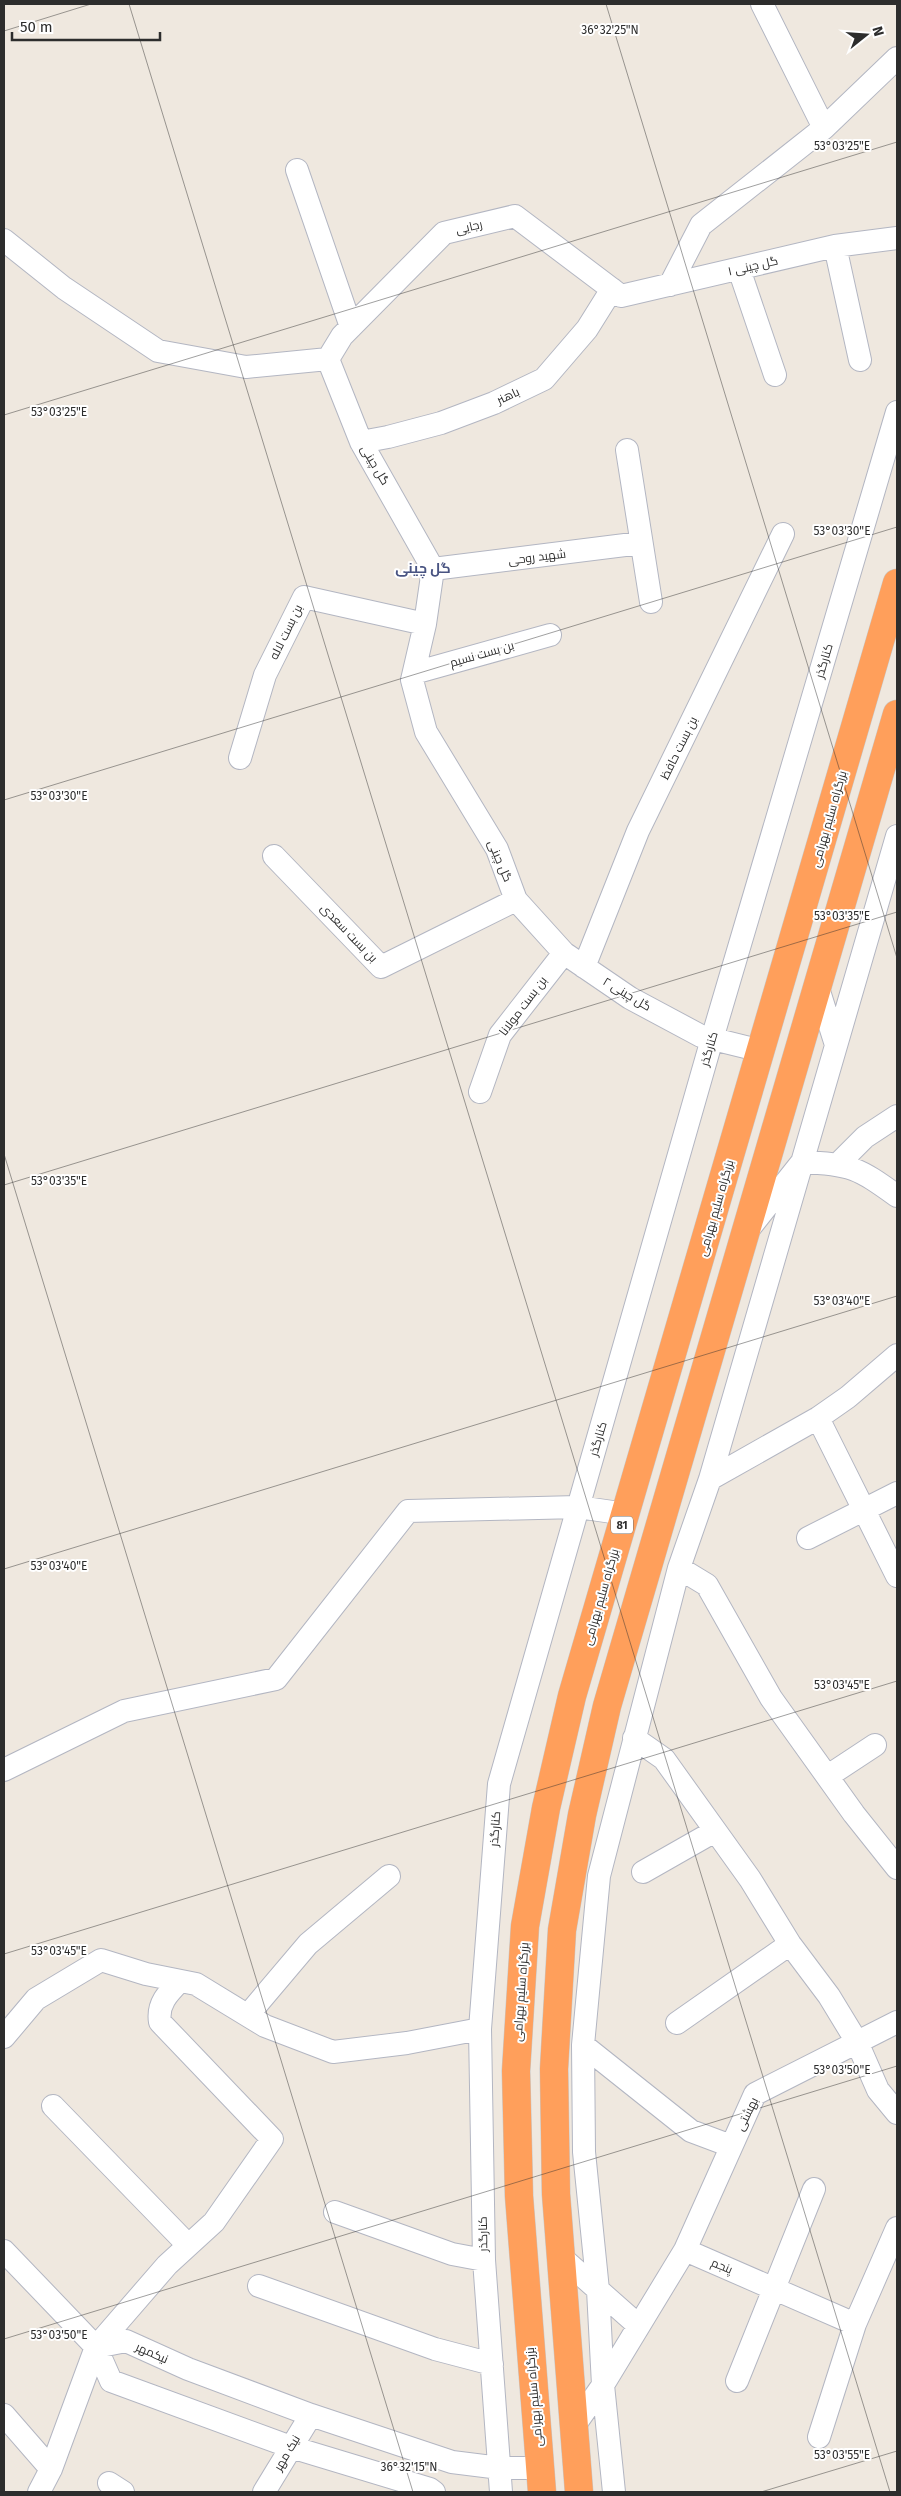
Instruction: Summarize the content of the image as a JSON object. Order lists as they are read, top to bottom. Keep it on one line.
{"streets":{"highway":["بزرگراه سلیم بهرامی","81"],"street":["رجایی","گل چینی ۱","باهنر","گل چینی","شهید روحی","بن بست لاله","بن بست نسیم","کنارگذر","بن بست حافظ","بن بست سعدی","گل چینی ۲","بن بست مولانا","بهشتی","پنجم","نیکمهر","نیک مهر"]},"crossings":[["رجایی","گل چینی ۱"],["رجایی","باهنر"],["رجایی","گل چینی"],["گل چینی ۱","باهنر"],["باهنر","گل چینی"],["گل چینی","شهید روحی"],["گل چینی","بن بست لاله"],["گل چینی","بن بست نسیم"],["گل چینی","بن بست سعدی"],["گل چینی","گل چینی ۲"],["کنارگذر","گل چینی ۲"],["کنارگذر","نیکمهر"],["بن بست حافظ","گل چینی ۲"],["بزرگراه سلیم بهرامی","گل چینی ۲"],["بزرگراه سلیم بهرامی","نیکمهر"],["بن بست سعدی","گل چینی ۲"],["گل چینی ۲","بن بست مولانا"],["بهشتی","پنجم"],["نیکمهر","نیک مهر"]],"districts":["گل چینی"],"scale_bar":"50 m","north":"right","coordinates":["36°32'25\"N","53°03'25\"E","53°03'30\"E","53°03'35\"E","53°03'40\"E","53°03'45\"E","53°03'50\"E","53°03'55\"E","36°32'15\"N"]}
